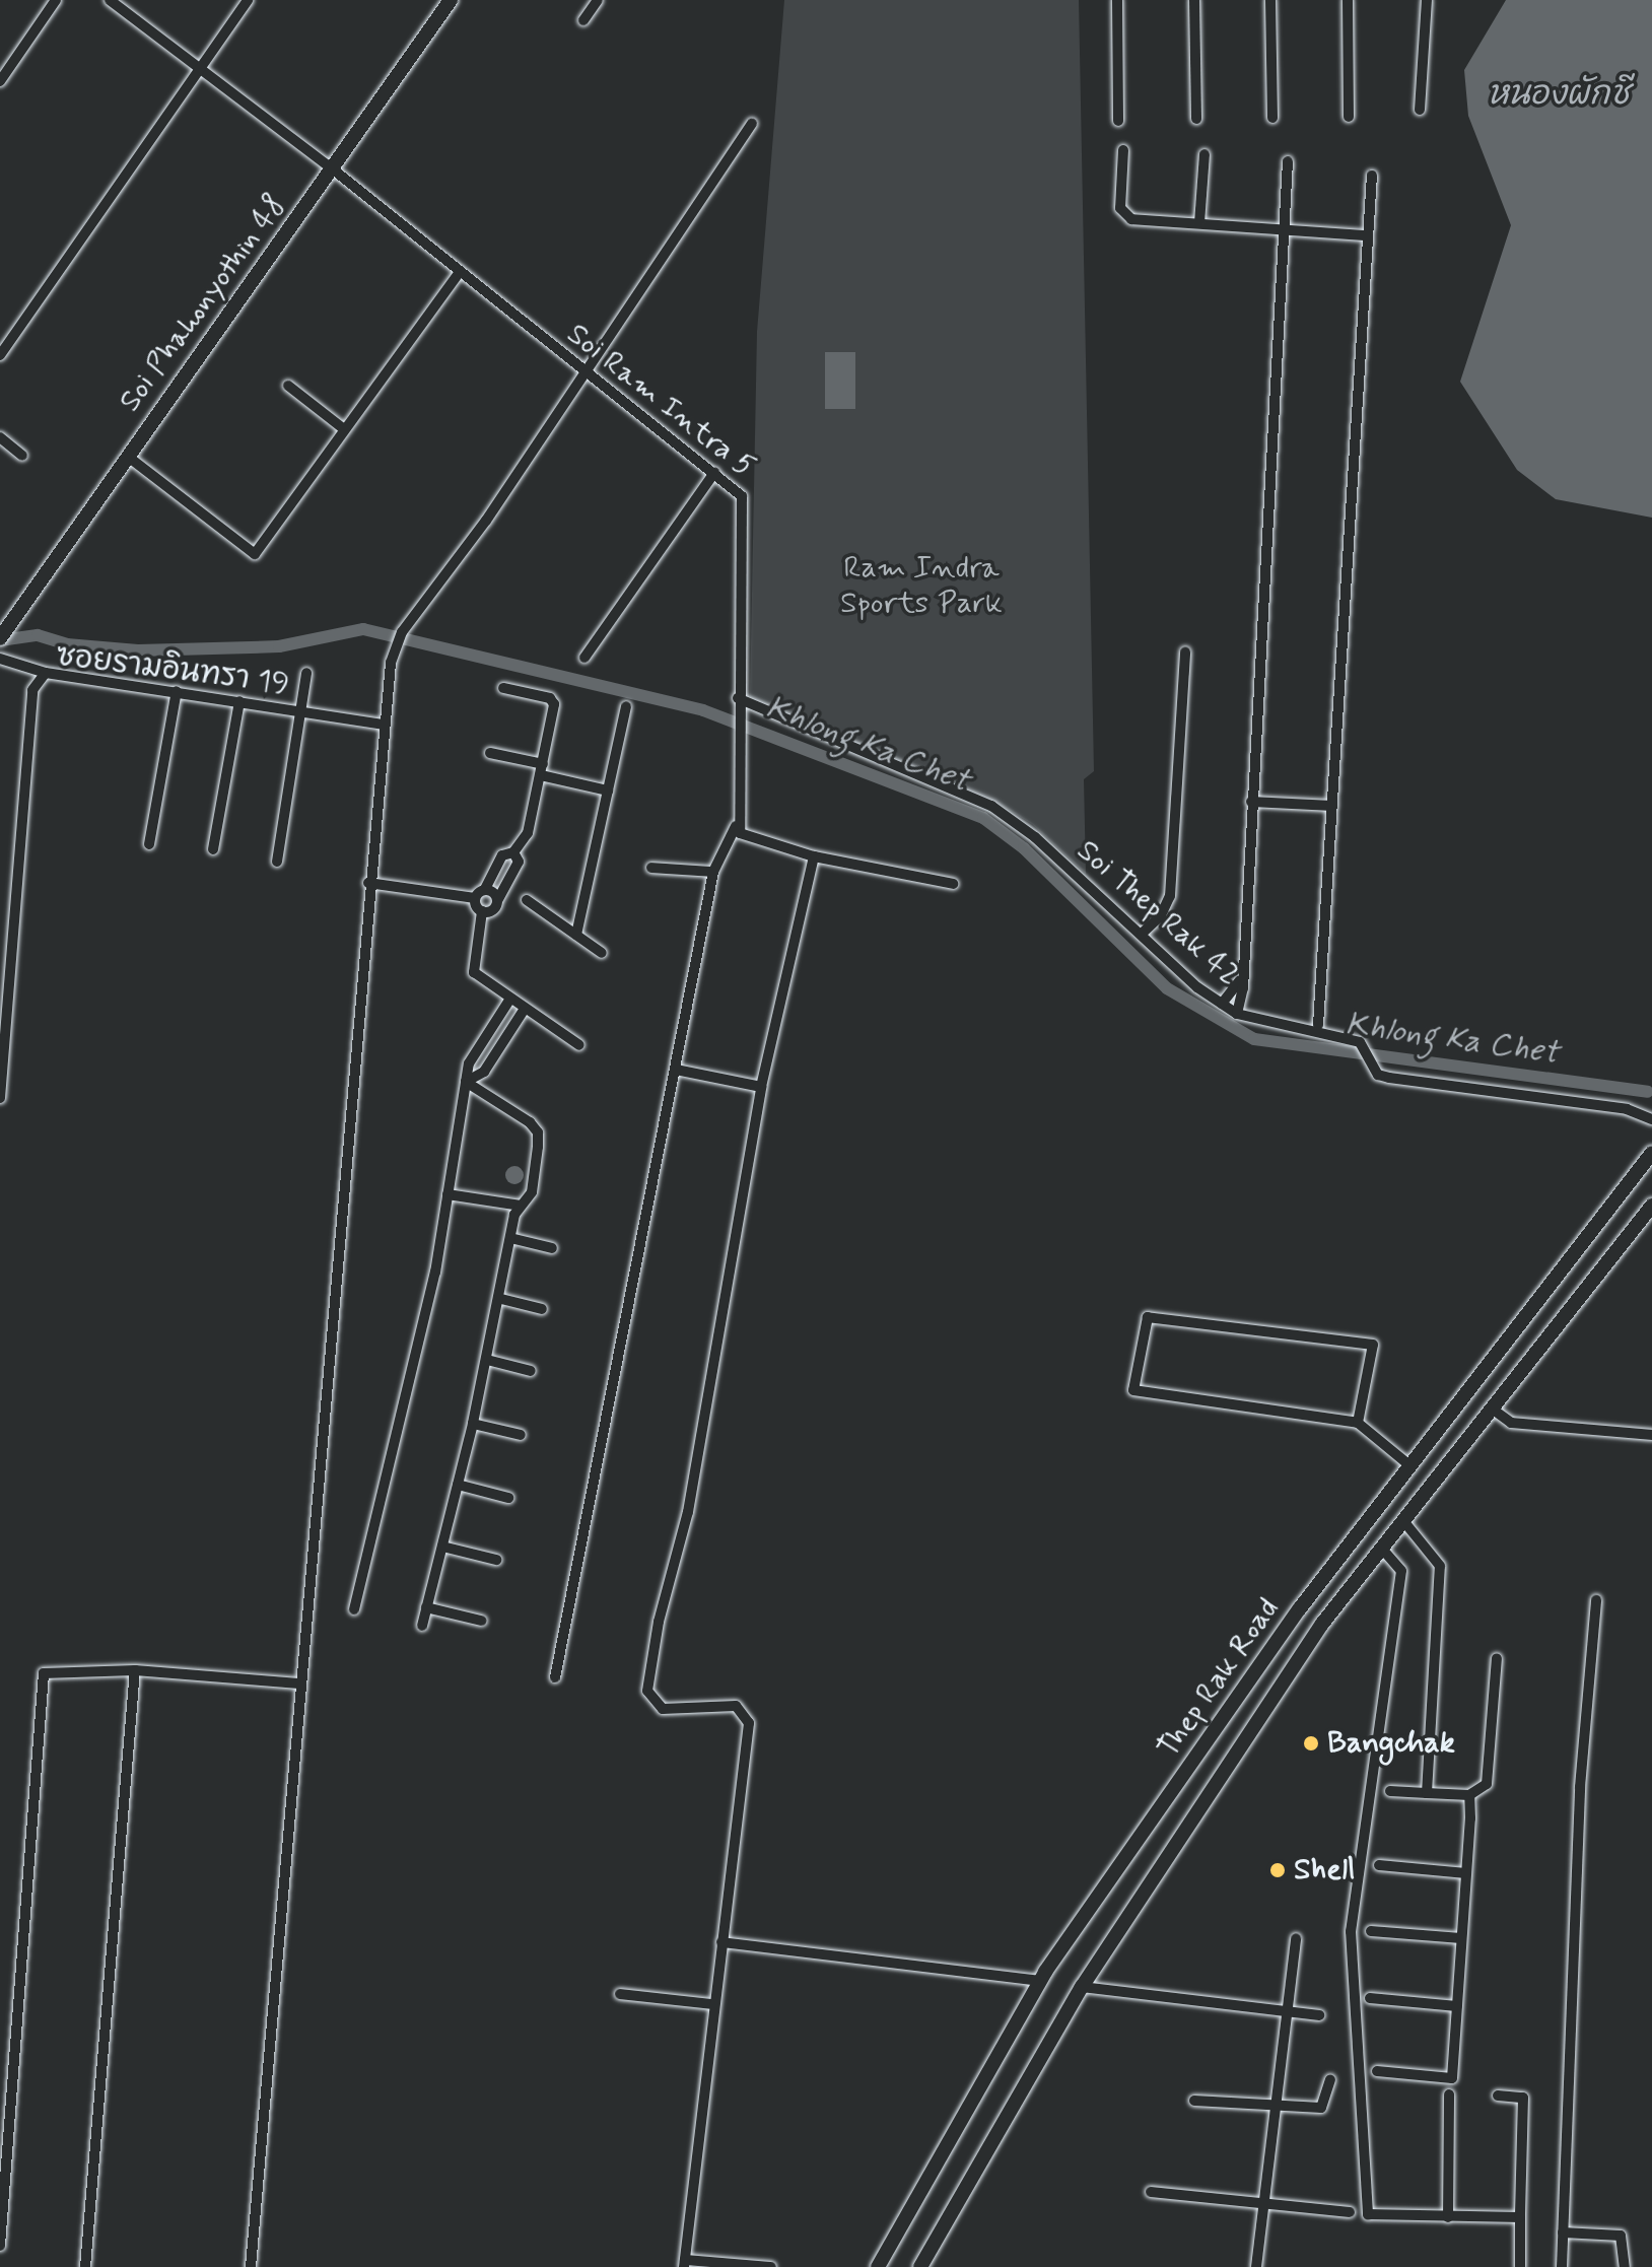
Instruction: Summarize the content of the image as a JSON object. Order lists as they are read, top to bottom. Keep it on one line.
{"streets":{"main road":["Soi Phahonyothin 48","Thep Rak Road"],"street":["Soi Ram Intra 5","ซอยรามอินทรา 19","Soi Thep Rak 42"]},"crossings":[["Soi Phahonyothin 48","Soi Ram Intra 5"],["Soi Ram Intra 5","Soi Thep Rak 42"]],"water":["หนองผักชี","Khlong Ka Chet"],"parks":["Ram Indra Sports Park"],"places":["Bangchak","Shell"]}
